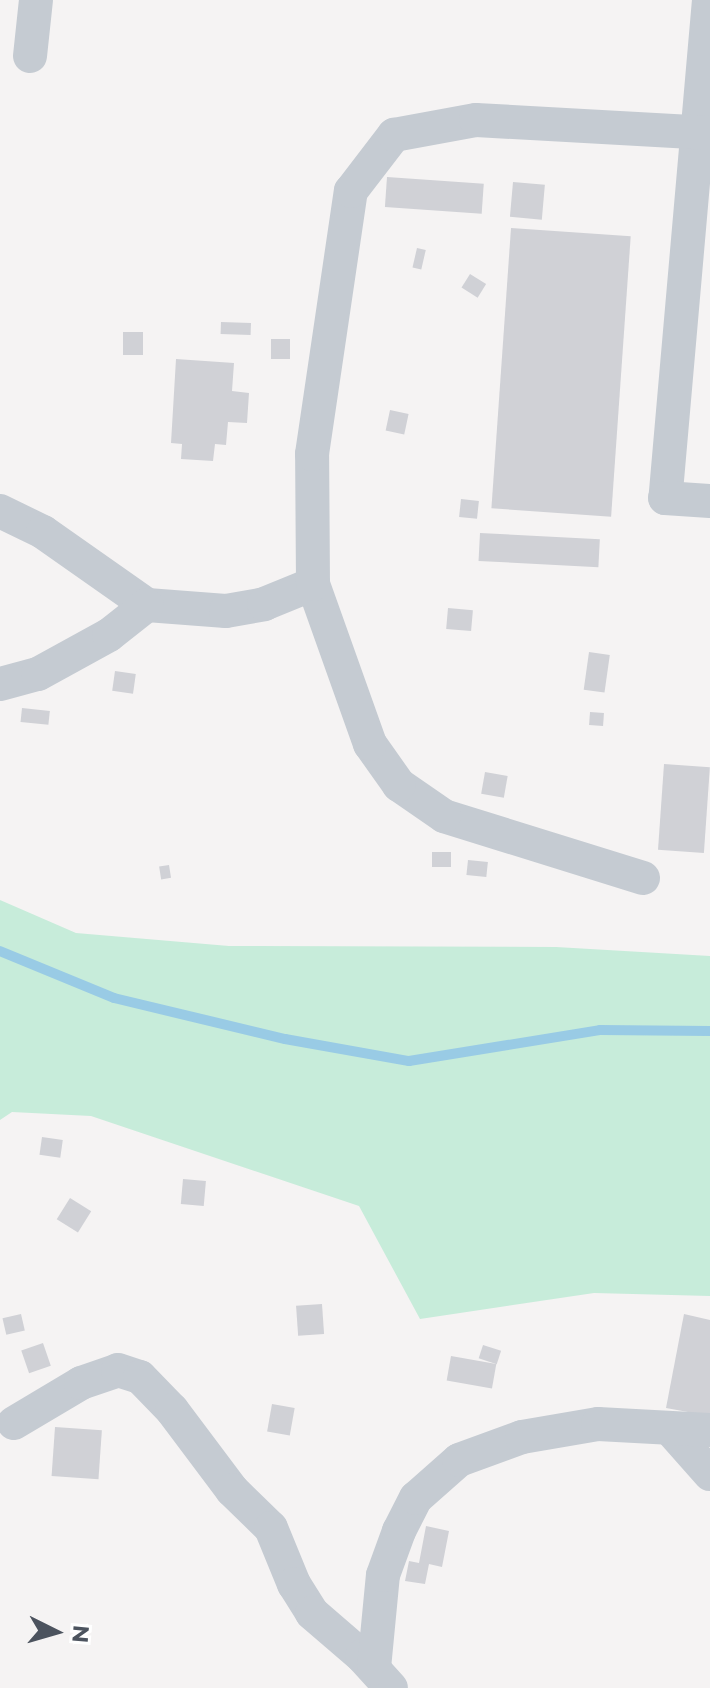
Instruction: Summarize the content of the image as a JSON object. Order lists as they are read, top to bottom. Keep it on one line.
{"north":"right"}
